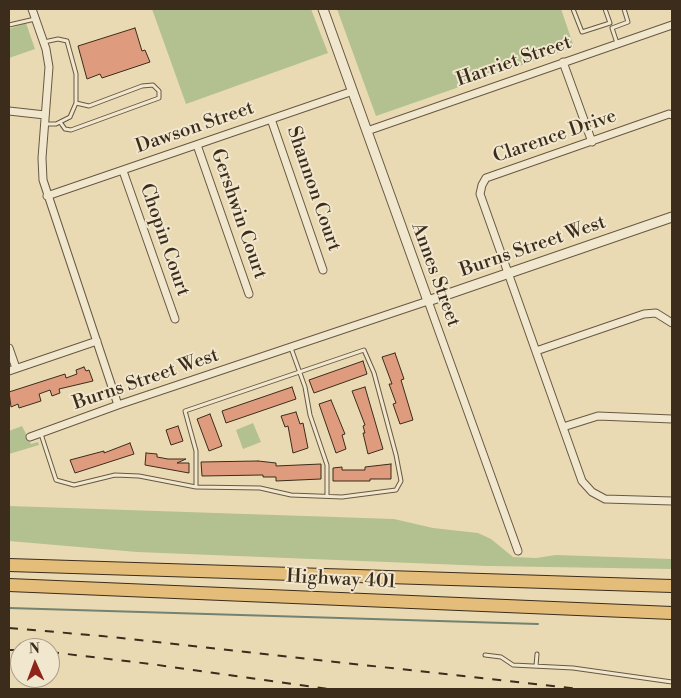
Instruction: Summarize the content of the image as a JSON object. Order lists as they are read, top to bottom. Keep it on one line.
{"streets":{"highway":["Highway 401"],"street":["Harriet Street","Dawson Street","Clarence Drive","Shannon Court","Gershwin Court","Chopin Court","Burns Street West","Annes Street"]},"crossings":[["Harriet Street","Annes Street"],["Dawson Street","Shannon Court"],["Dawson Street","Gershwin Court"],["Dawson Street","Chopin Court"],["Dawson Street","Annes Street"],["Clarence Drive","Burns Street West"],["Burns Street West","Annes Street"]],"north":"top"}
